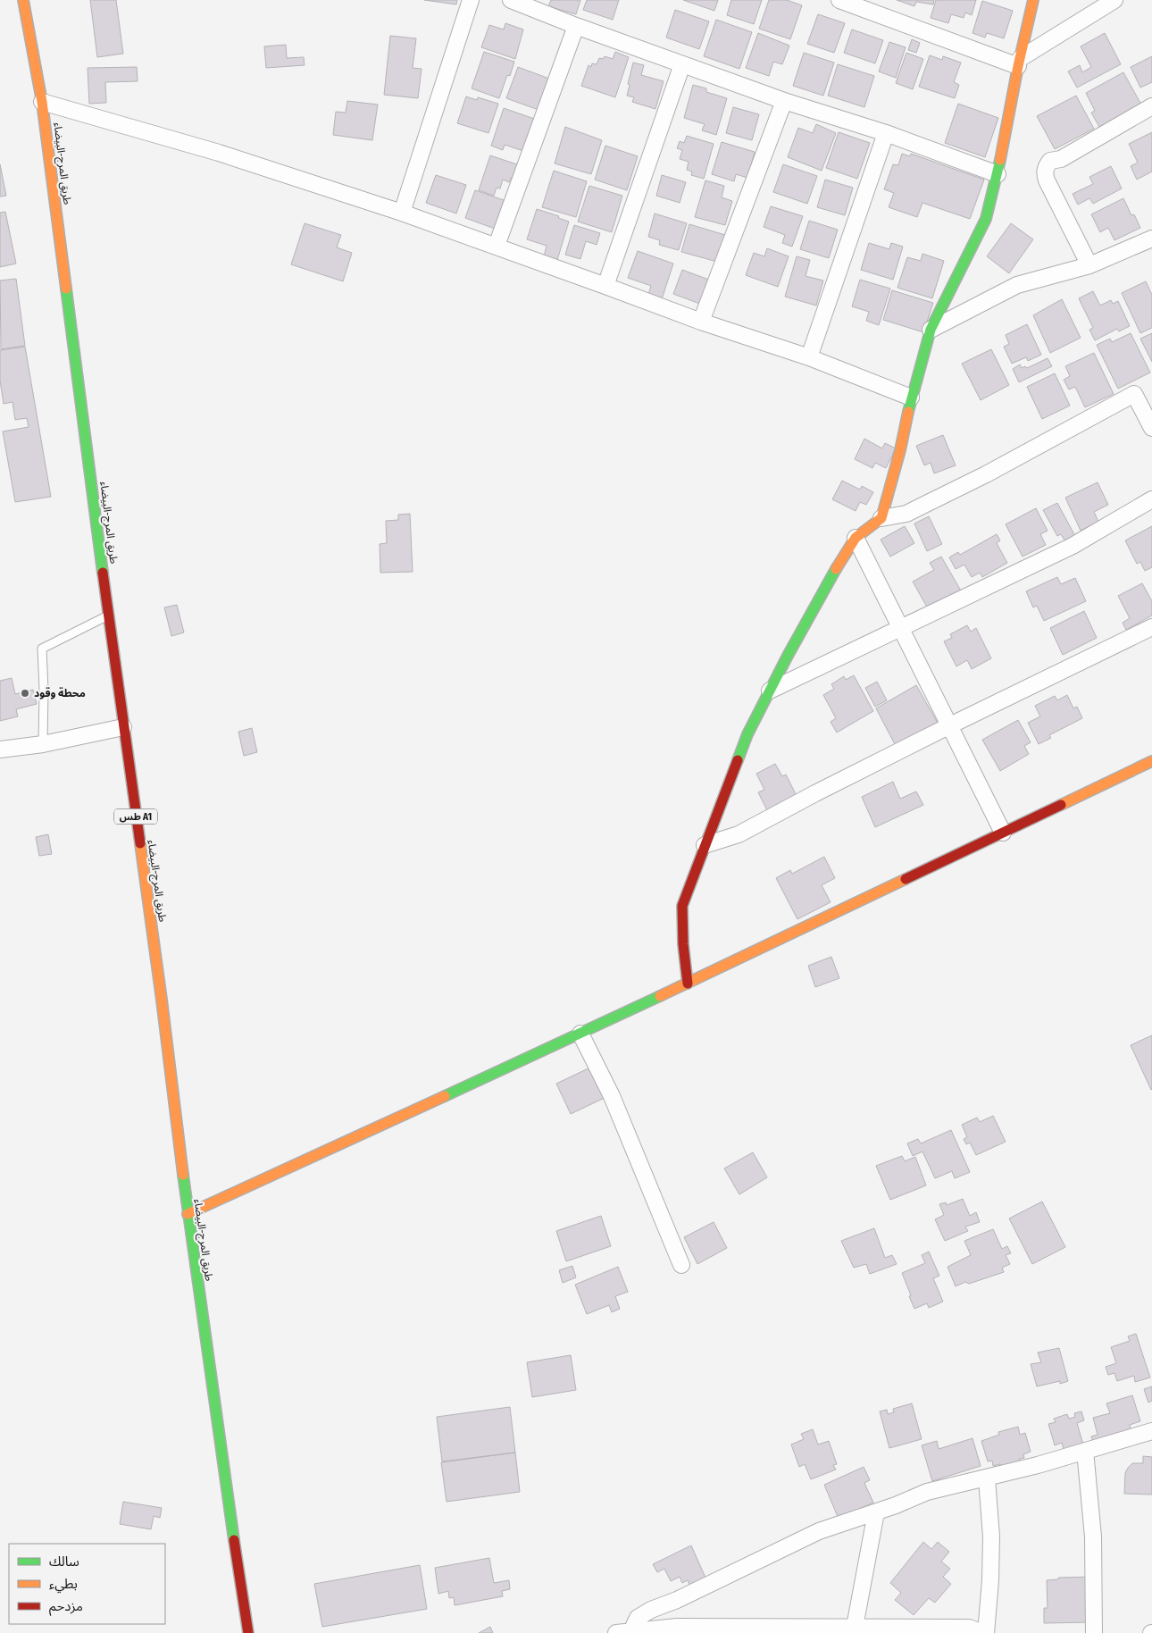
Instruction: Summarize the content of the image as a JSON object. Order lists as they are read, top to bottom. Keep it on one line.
{"streets":{"main road":["طريق المرج-البيضاء","طس A1"]},"places":["محطة وقود"],"legend":["سالك","بطيء","مزدحم"]}
